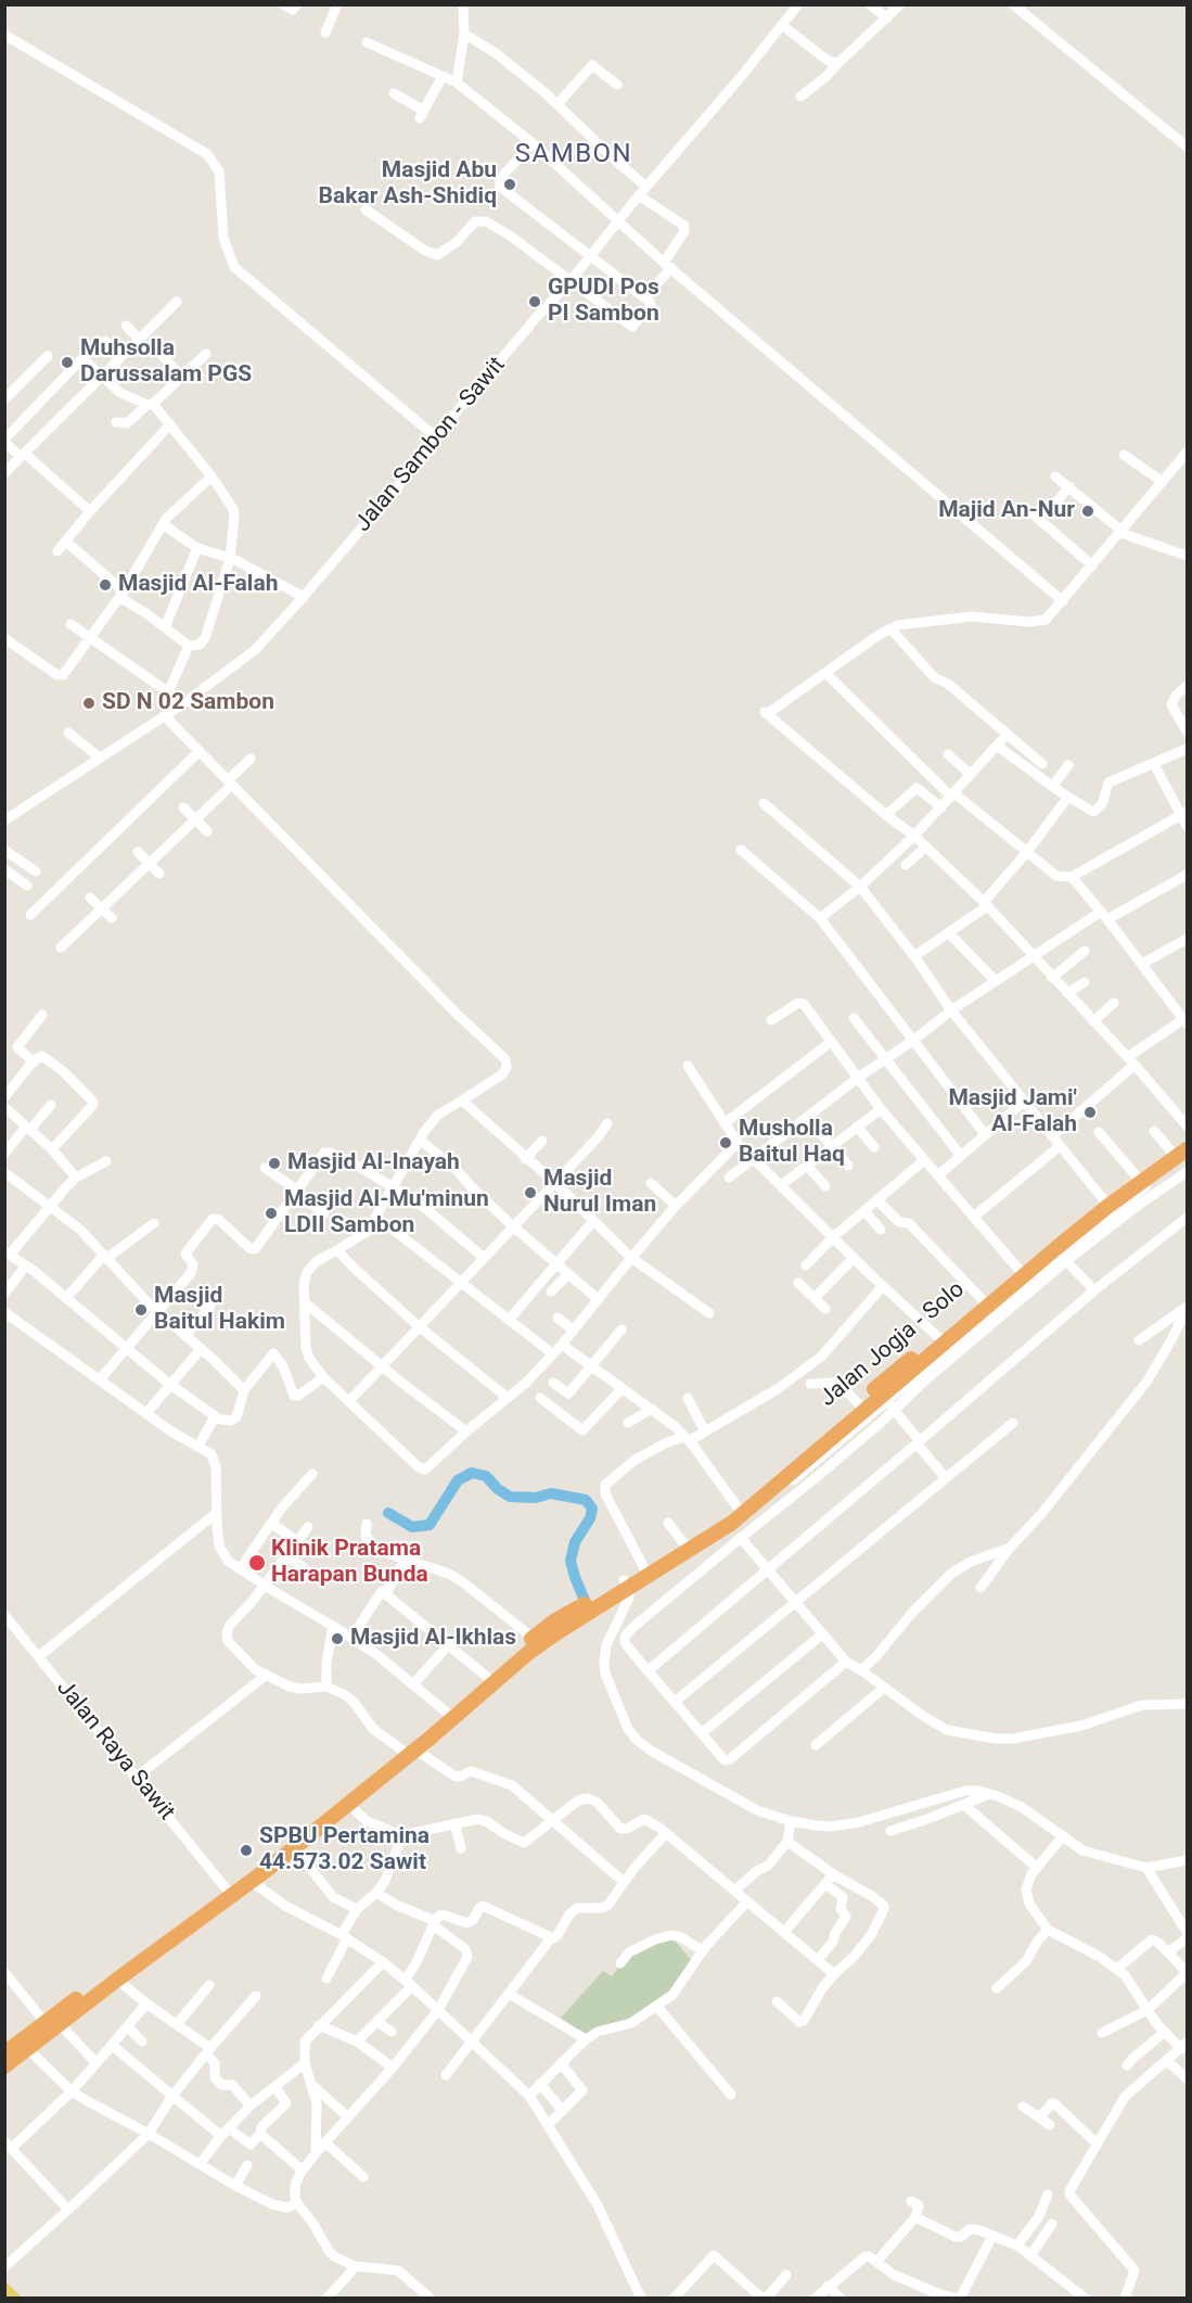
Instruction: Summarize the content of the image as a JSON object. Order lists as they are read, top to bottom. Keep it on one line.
{"streets":{"highway":["Jalan Jogja - Solo"],"street":["Jalan Sambon - Sawit","Jalan Raya Sawit"]},"districts":["SAMBON"],"places":["Masjid Abu Bakar Ash-Shidiq","GPUDI Pos PI Sambon","Muhsolla Darussalam PGS","Majid An-Nur","Masjid Al-Falah","SD N 02 Sambon","Masjid Jami' Al-Falah","Musholla Baitul Haq","Masjid Al-Inayah","Masjid Nurul Iman","Masjid Al-Mu'minun LDII Sambon","Masjid Baitul Hakim","Klinik Pratama Harapan Bunda","Masjid Al-Ikhlas","SPBU Pertamina 44.573.02 Sawit"]}
